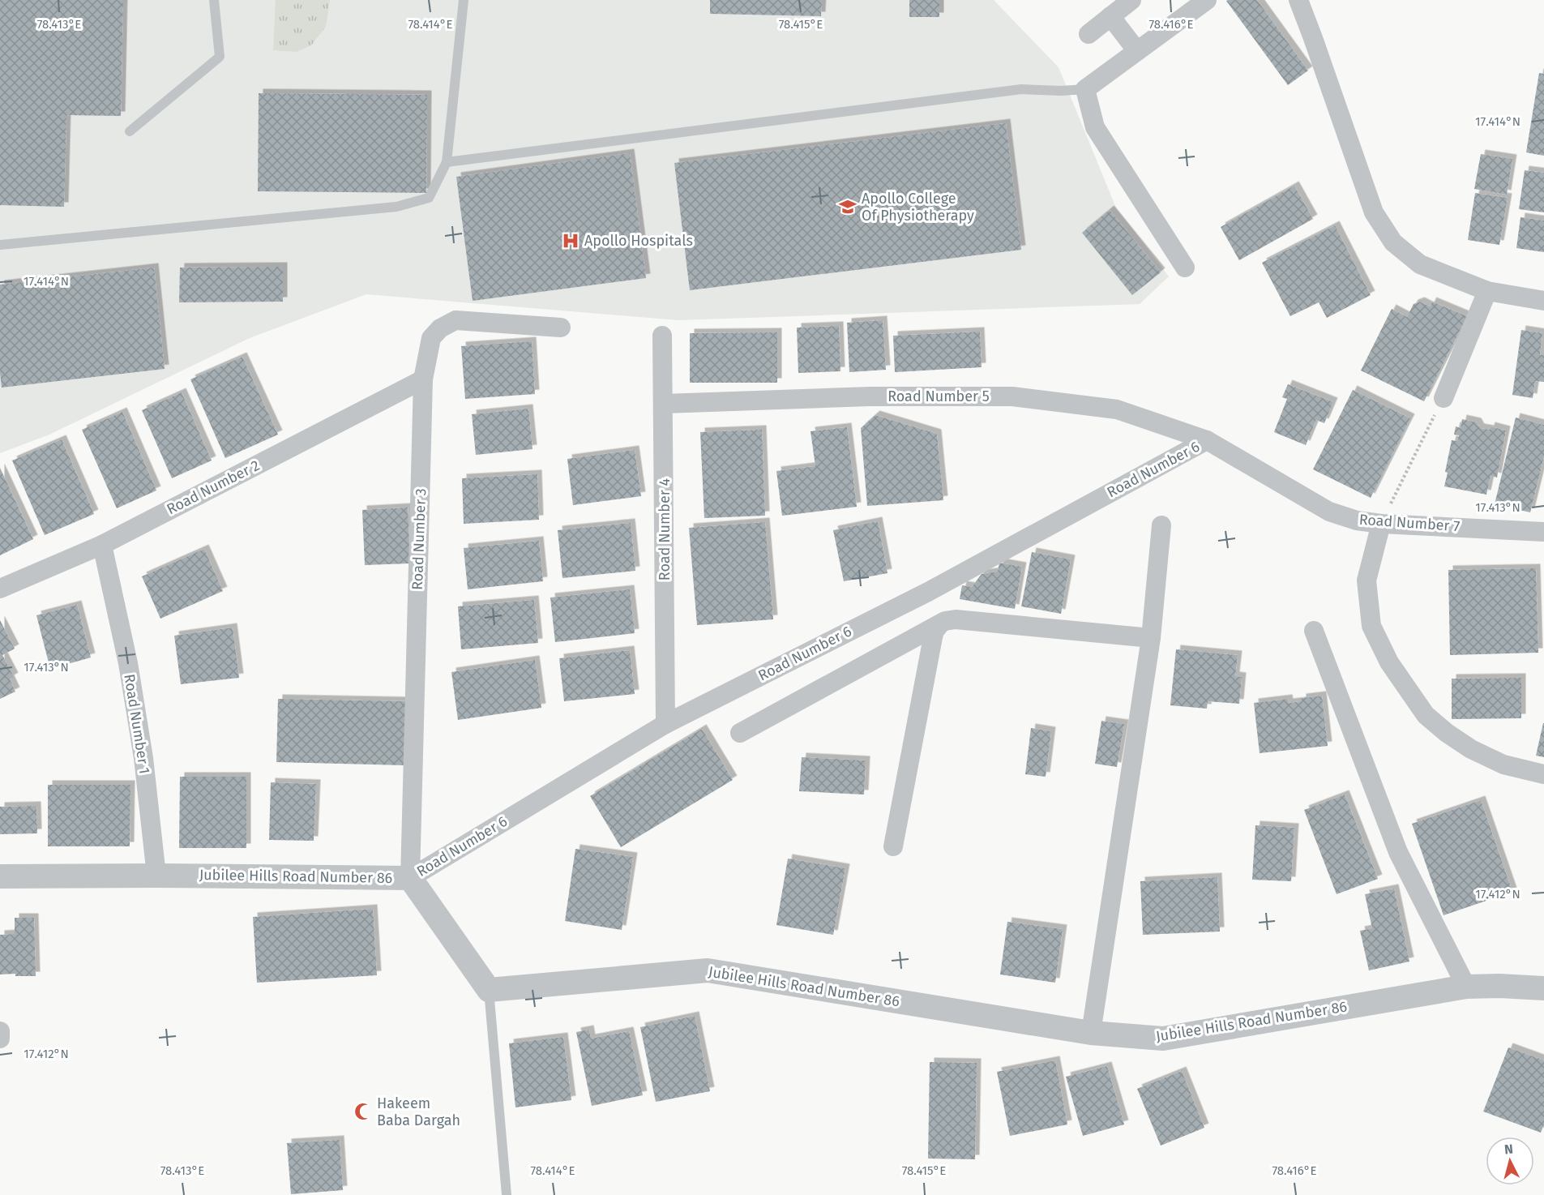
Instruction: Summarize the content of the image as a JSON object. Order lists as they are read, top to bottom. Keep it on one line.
{"streets":{"street":["Road Number 5","Road Number 6","Road Number 2","Road Number 7","Road Number 4","Road Number 3","Road Number 1","Jubilee Hills Road Number 86"]},"crossings":[["Road Number 5","Road Number 6"],["Road Number 5","Road Number 7"],["Road Number 5","Road Number 4"],["Road Number 6","Road Number 7"],["Road Number 6","Road Number 4"],["Road Number 6","Road Number 3"],["Road Number 6","Jubilee Hills Road Number 86"],["Road Number 2","Road Number 3"],["Road Number 2","Road Number 1"],["Road Number 3","Jubilee Hills Road Number 86"],["Road Number 1","Jubilee Hills Road Number 86"]],"places":{"school or university":["Apollo College Of Physiotherapy"],"hospital":["Apollo Hospitals"],"mosque":["Hakeem Baba Dargah"]},"north":"top","coordinates":["78.413°E","78.414°E","78.415°E","78.416°E","17.414°N","17.413°N","17.412°N"]}
